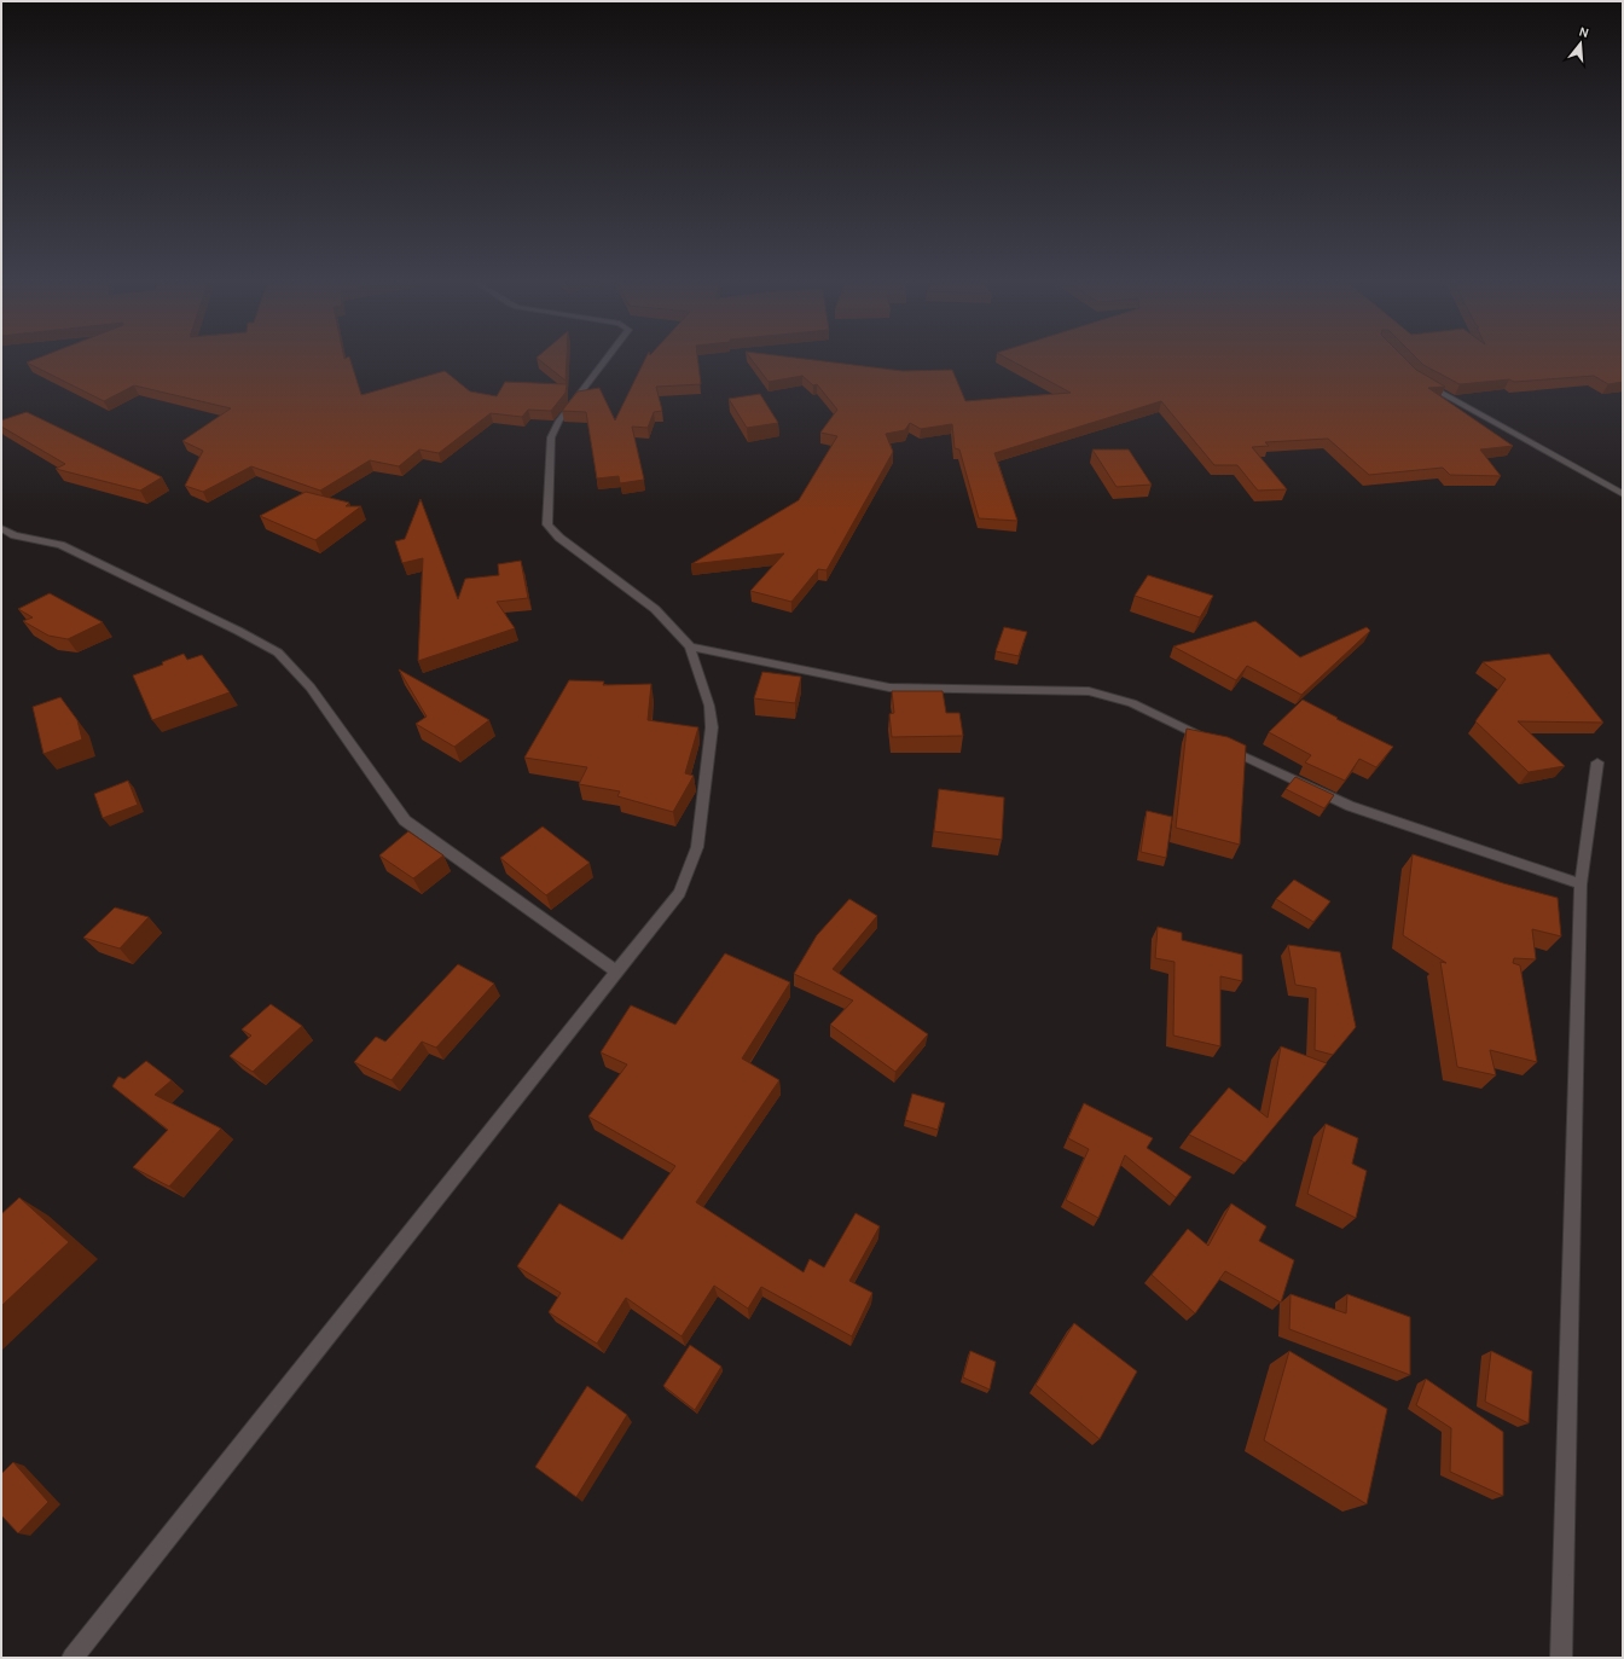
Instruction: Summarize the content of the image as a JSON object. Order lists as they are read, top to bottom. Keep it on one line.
{"north":"top"}
